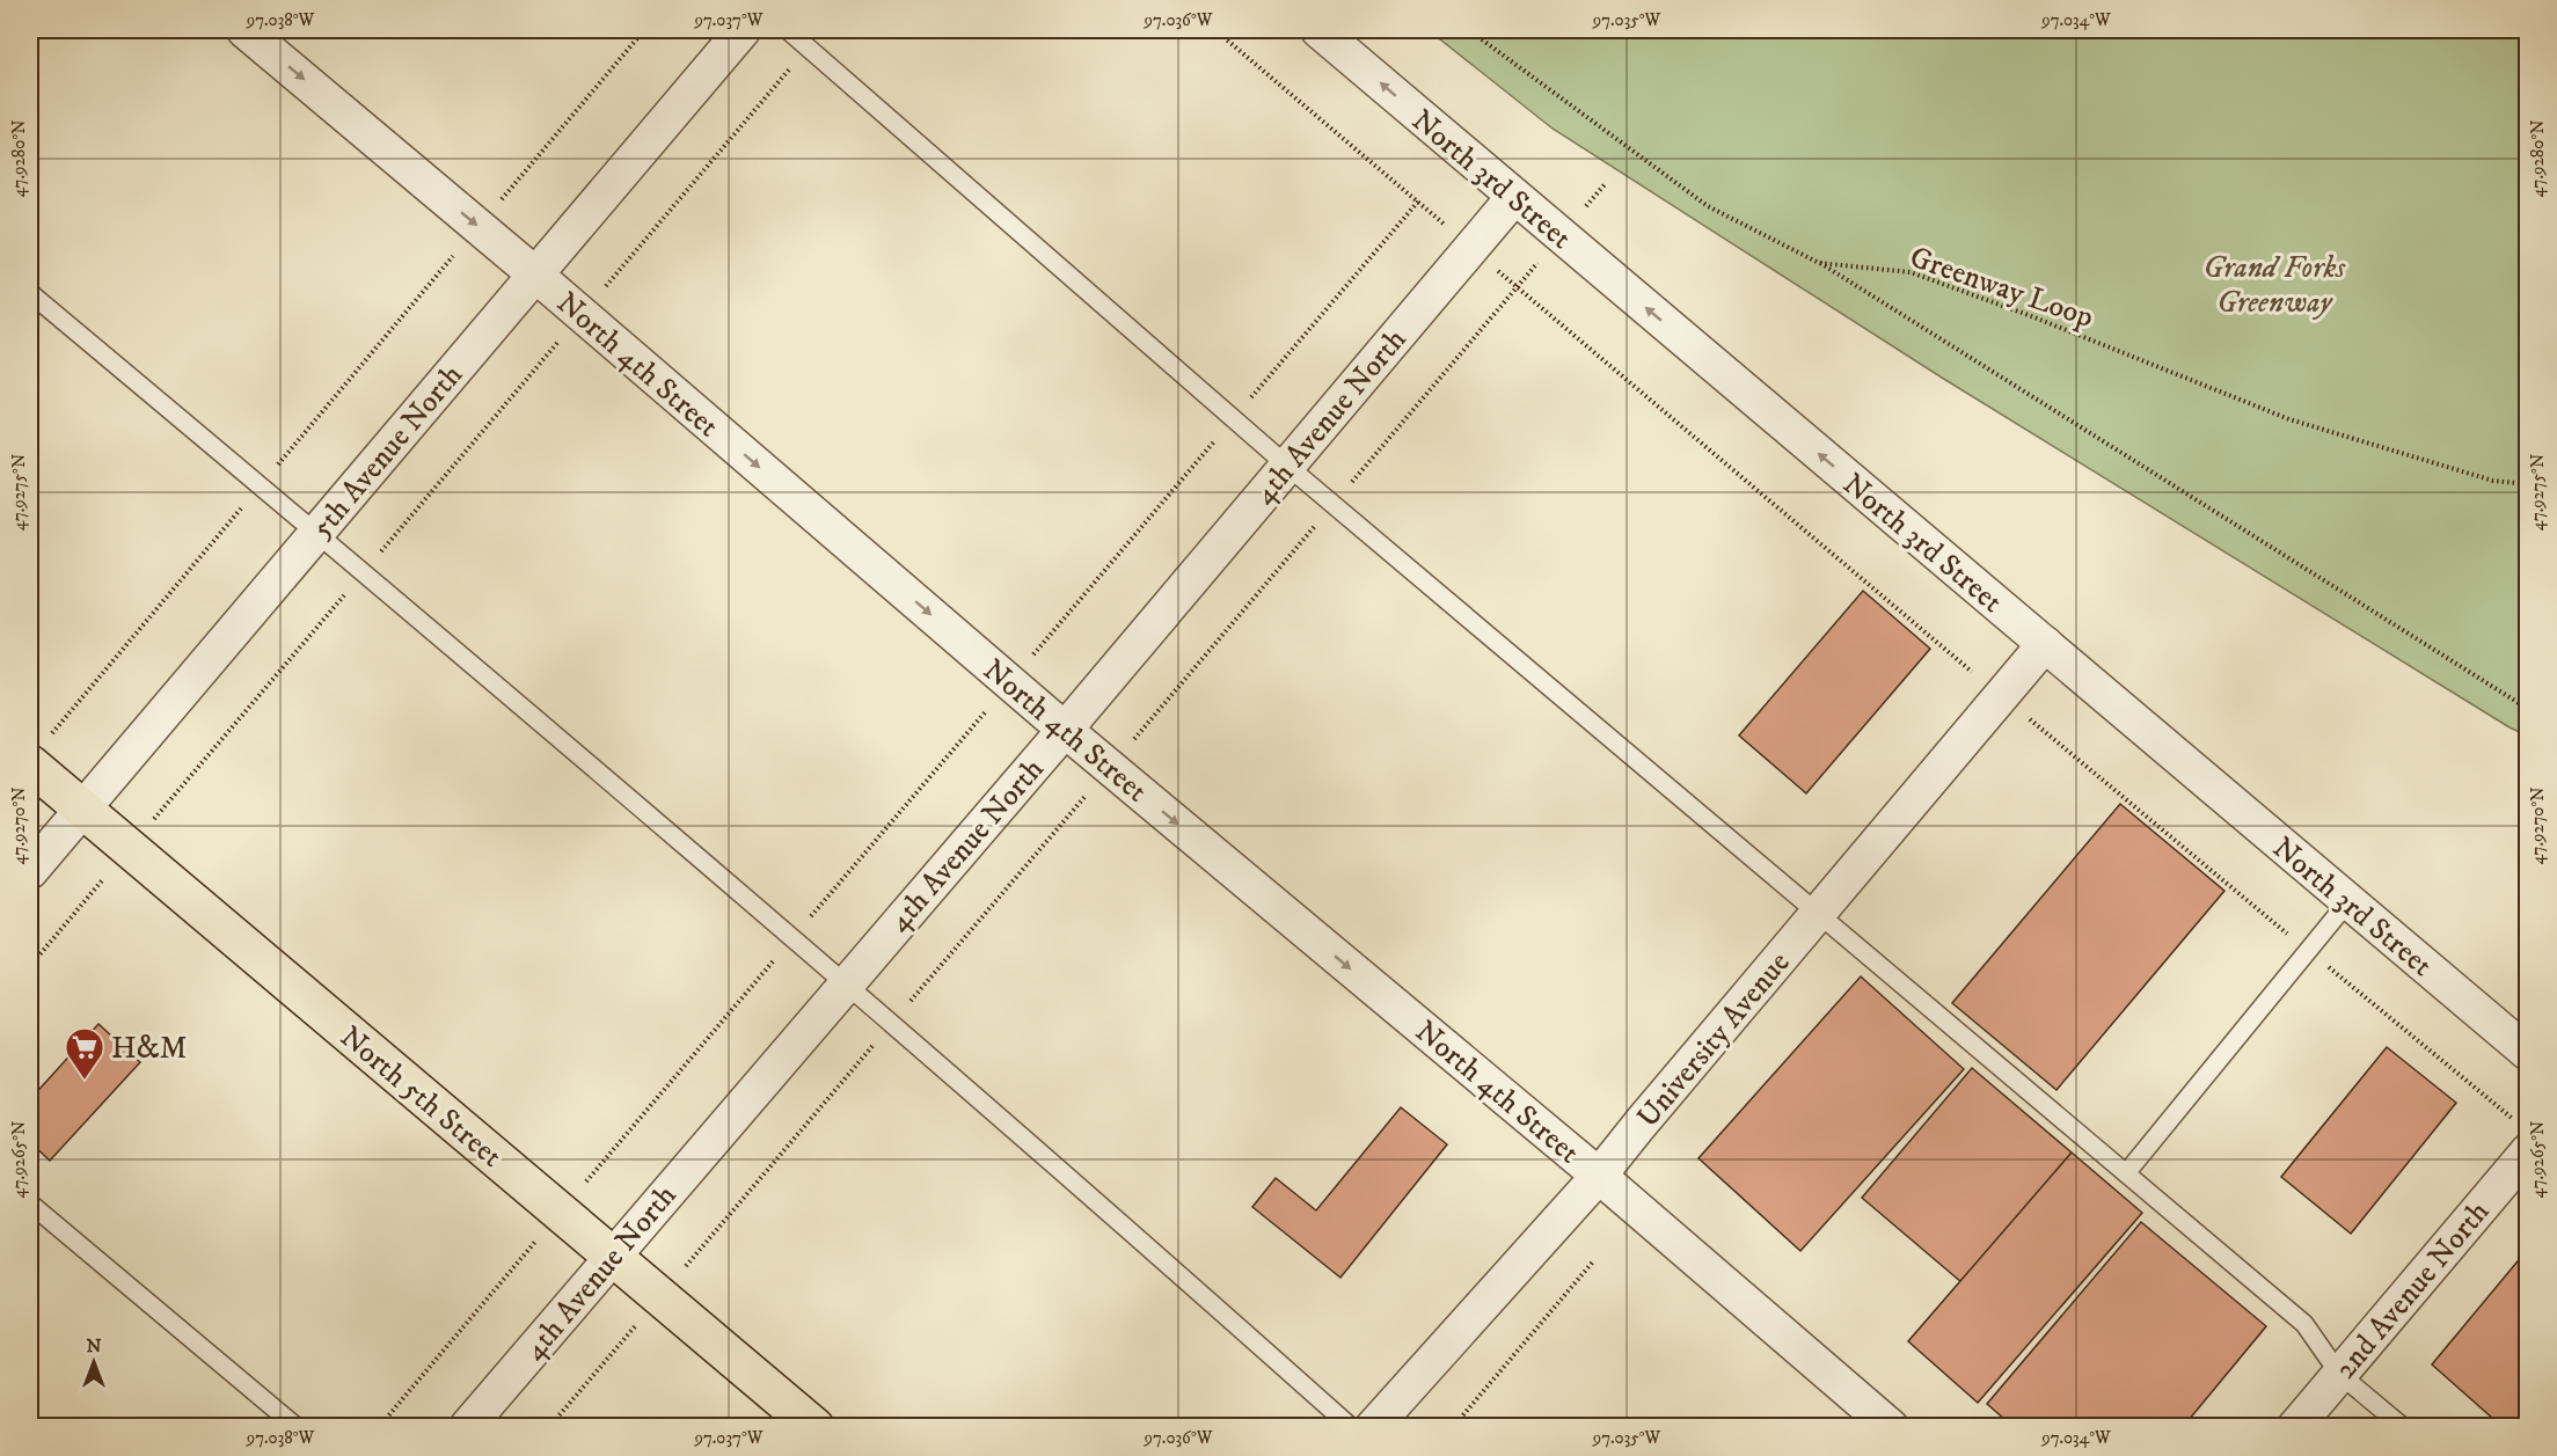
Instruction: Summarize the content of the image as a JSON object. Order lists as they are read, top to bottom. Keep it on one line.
{"streets":{"main road":["North 5th Street"],"street":["North 3rd Street","North 4th Street","4th Avenue North","5th Avenue North","University Avenue","2nd Avenue North"],"path":["Greenway Loop"]},"crossings":[["North 3rd Street","4th Avenue North"],["North 3rd Street","University Avenue"],["North 4th Street","4th Avenue North"],["North 4th Street","5th Avenue North"],["North 4th Street","University Avenue"],["4th Avenue North","North 5th Street"],["5th Avenue North","North 5th Street"]],"one_way":["North 3rd Street","North 4th Street"],"parks":["Grand Forks Greenway"],"places":{"supermarket":["H&M"]},"north":"top","coordinates":["97.038°W","97.037°W","97.036°W","97.035°W","97.034°W","47.9280°N","47.9275°N","47.9270°N","47.9265°N"]}
